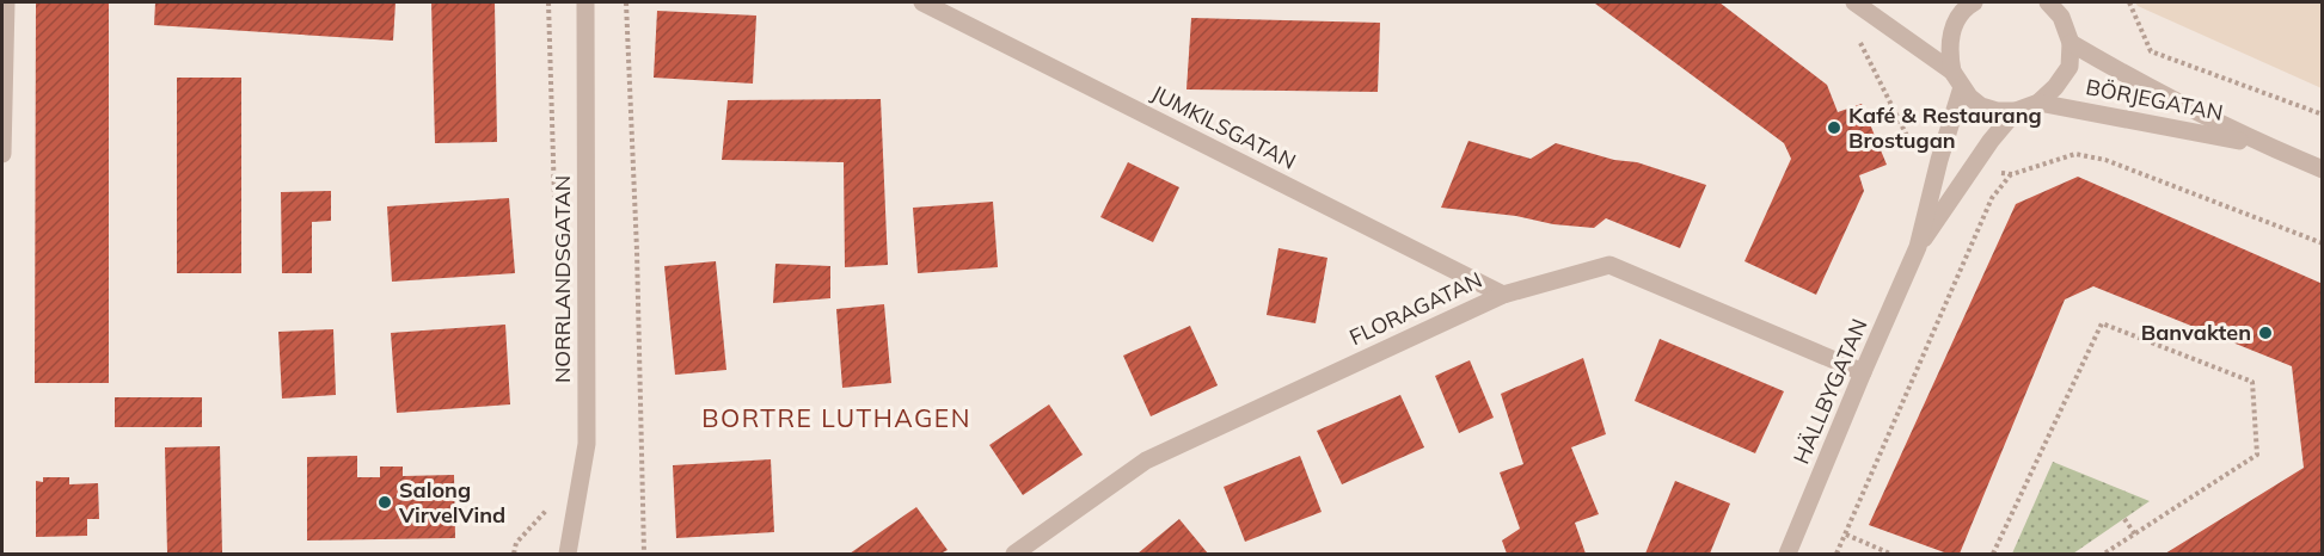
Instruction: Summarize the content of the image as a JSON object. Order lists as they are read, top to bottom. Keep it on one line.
{"streets":{"street":["BÖRJEGATAN","JUMKILSGATAN","NORRLANDSGATAN","FLORAGATAN","HÄLLBYGATAN"]},"crossings":[["BÖRJEGATAN","HÄLLBYGATAN"],["JUMKILSGATAN","FLORAGATAN"],["FLORAGATAN","HÄLLBYGATAN"]],"districts":["BORTRE LUTHAGEN"],"places":["Kafé & Restaurang Brostugan","Banvakten","Salong VirvelVind"]}
